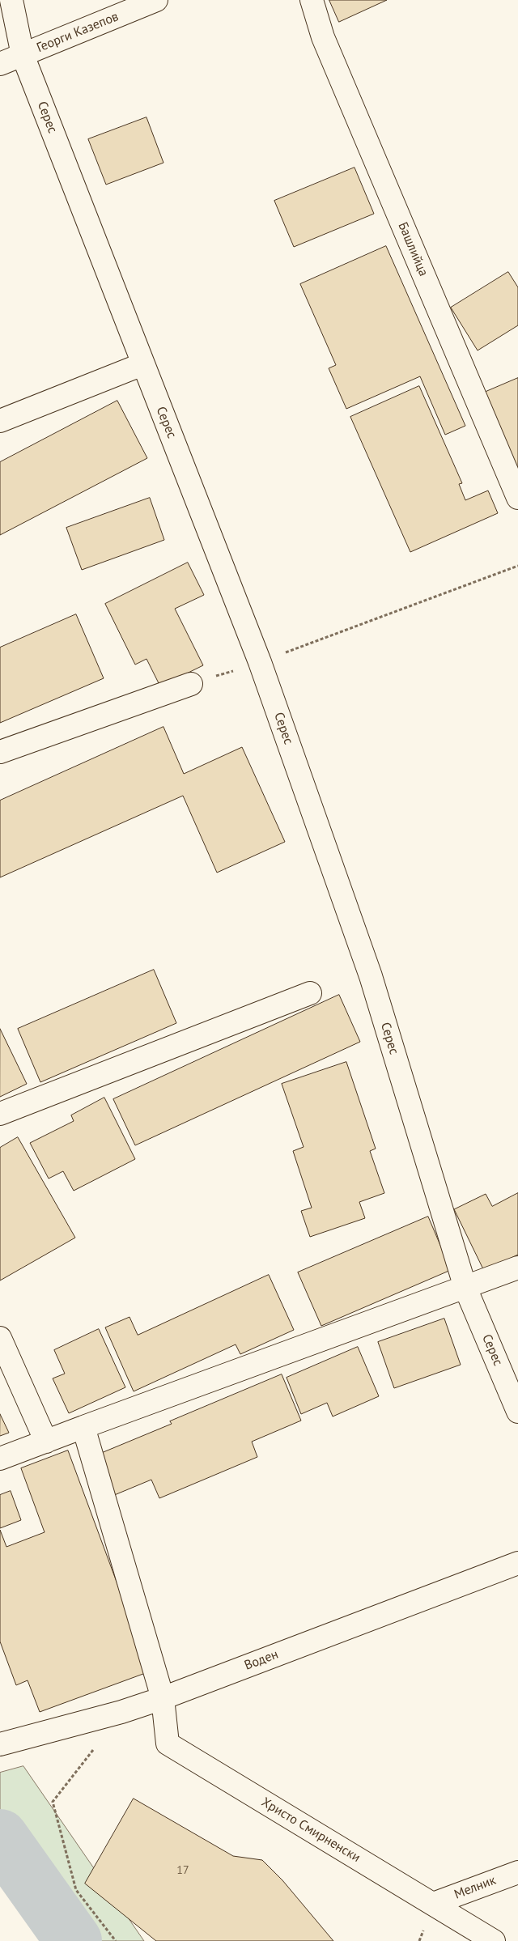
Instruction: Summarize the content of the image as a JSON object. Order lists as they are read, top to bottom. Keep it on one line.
{"streets":{"street":["Георги Казепов","Серес","Башлийца","Воден","Христо Смирненски","Мелник"]},"crossings":[["Георги Казепов","Серес"],["Воден","Христо Смирненски"],["Христо Смирненски","Мелник"]],"house_numbers":["17"]}
